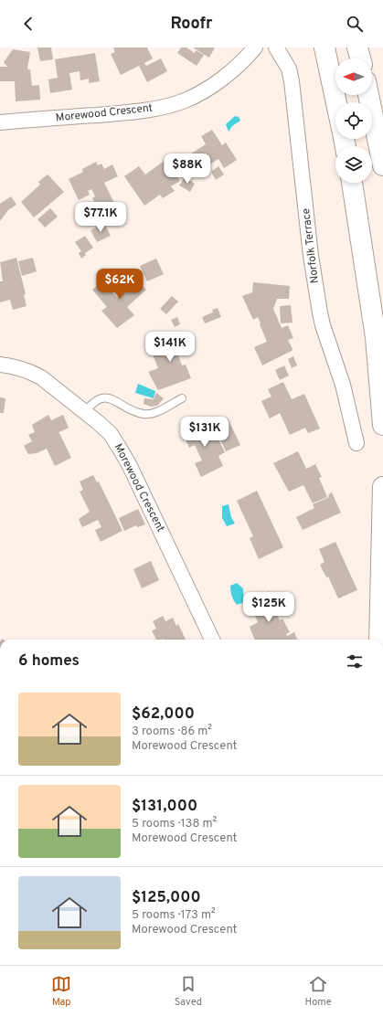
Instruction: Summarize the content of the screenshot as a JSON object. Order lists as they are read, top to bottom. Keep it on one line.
{"streets":{"street":["Morewood Crescent","Norfolk Terrace"]},"north":"left","page":{"header":"Roofr","price":["$88K","$77.1K","$62K","$141K","$131K","$125K"],"heading":"6 homes","list":[{"name":"$62,000","note":"3 rooms · 86 m² · Morewood Crescent"},{"name":"$131,000","note":"5 rooms · 138 m² · Morewood Crescent"},{"name":"$125,000","note":"5 rooms · 173 m² · Morewood Crescent"}],"tabs":["Map","Saved","Home"]}}
